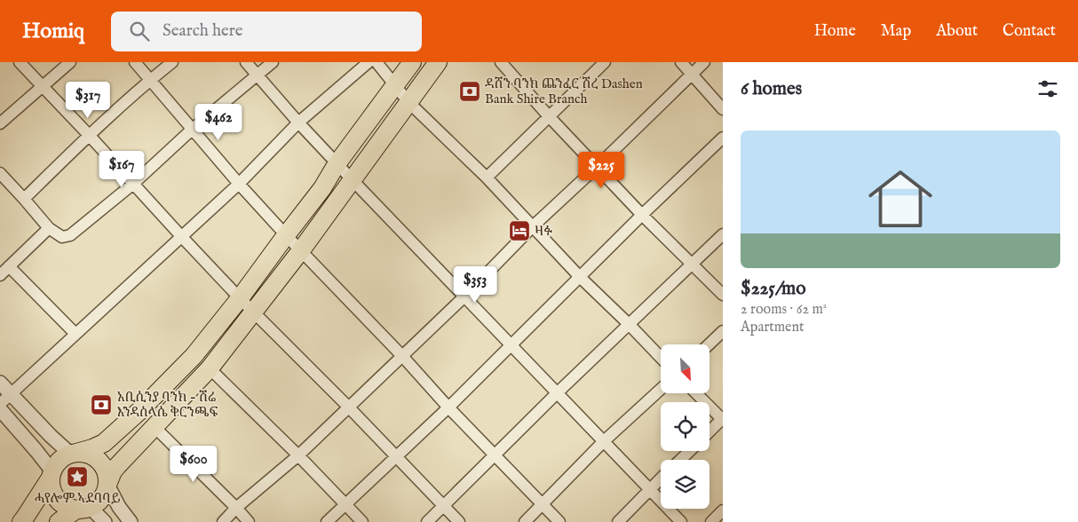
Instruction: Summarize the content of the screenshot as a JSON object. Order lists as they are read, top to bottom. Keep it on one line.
{"places":{"bank":["ዳሸን ባንክ ጨንፈር ሽረ Dashen Bank Shire Branch","አቢሲንያ ባንክ - ሽሬ እንዳስላሴ ቅርንጫፍ"],"hotel":["ዛፉ"],"place":["ሓየሎም ኣደባባይ"]},"north":"bottom right","page":{"header":"Homiq","search":"Search here","nav":["Home","Map","About","Contact"],"heading":"6 homes","price":["$317","$462","$167","$225","$353","$600"],"list":[{"name":"$225/mo","note":"2 rooms · 62 m² · Apartment"}]}}
